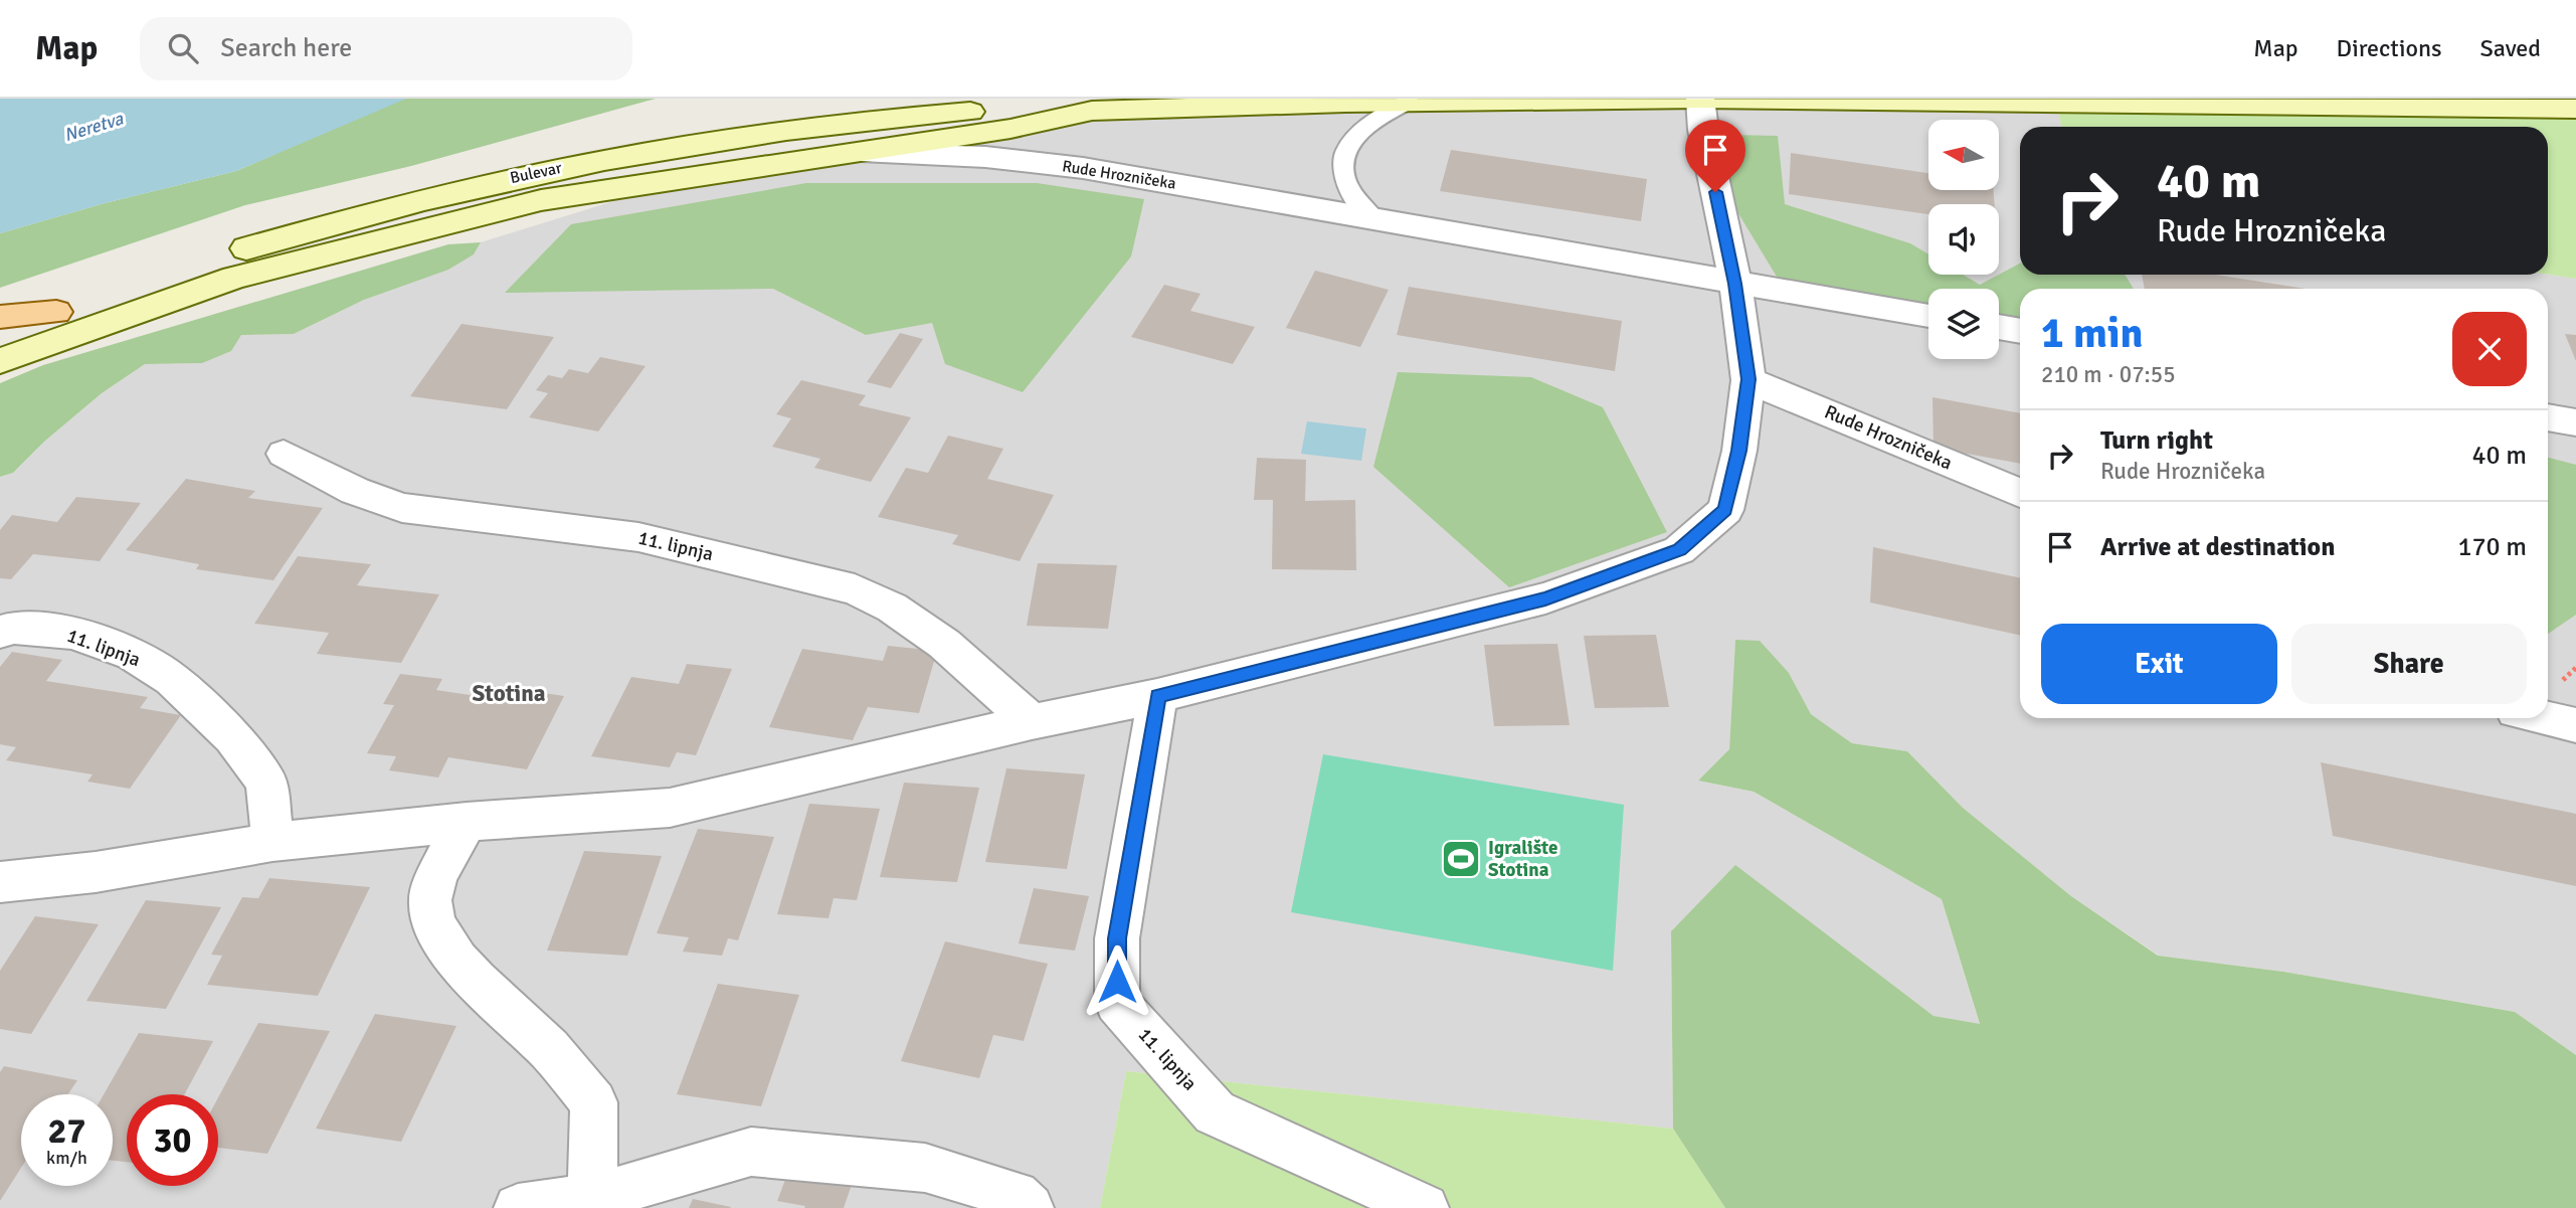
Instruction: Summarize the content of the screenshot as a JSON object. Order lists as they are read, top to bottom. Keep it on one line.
{"streets":{"main road":["Bulevar"],"street":["Rude Hrozničeka","11. lipnja"]},"districts":["Stotina"],"water":["Neretva"],"places":{"sports":["Igralište Stotina"]},"north":"left","page":{"header":"Map","search":"Search here","nav":["Map","Directions","Saved"],"turn":["40 m","Rude Hrozničeka"],"heading":["1 min","210 m · 07:55"],"list":[{"name":"Turn right","note":"Rude Hrozničeka","value":"40 m"},{"name":"Arrive at destination","value":"170 m"}],"buttons":["Exit","Share"],"speed":"27 km/h","limit":"30"}}
